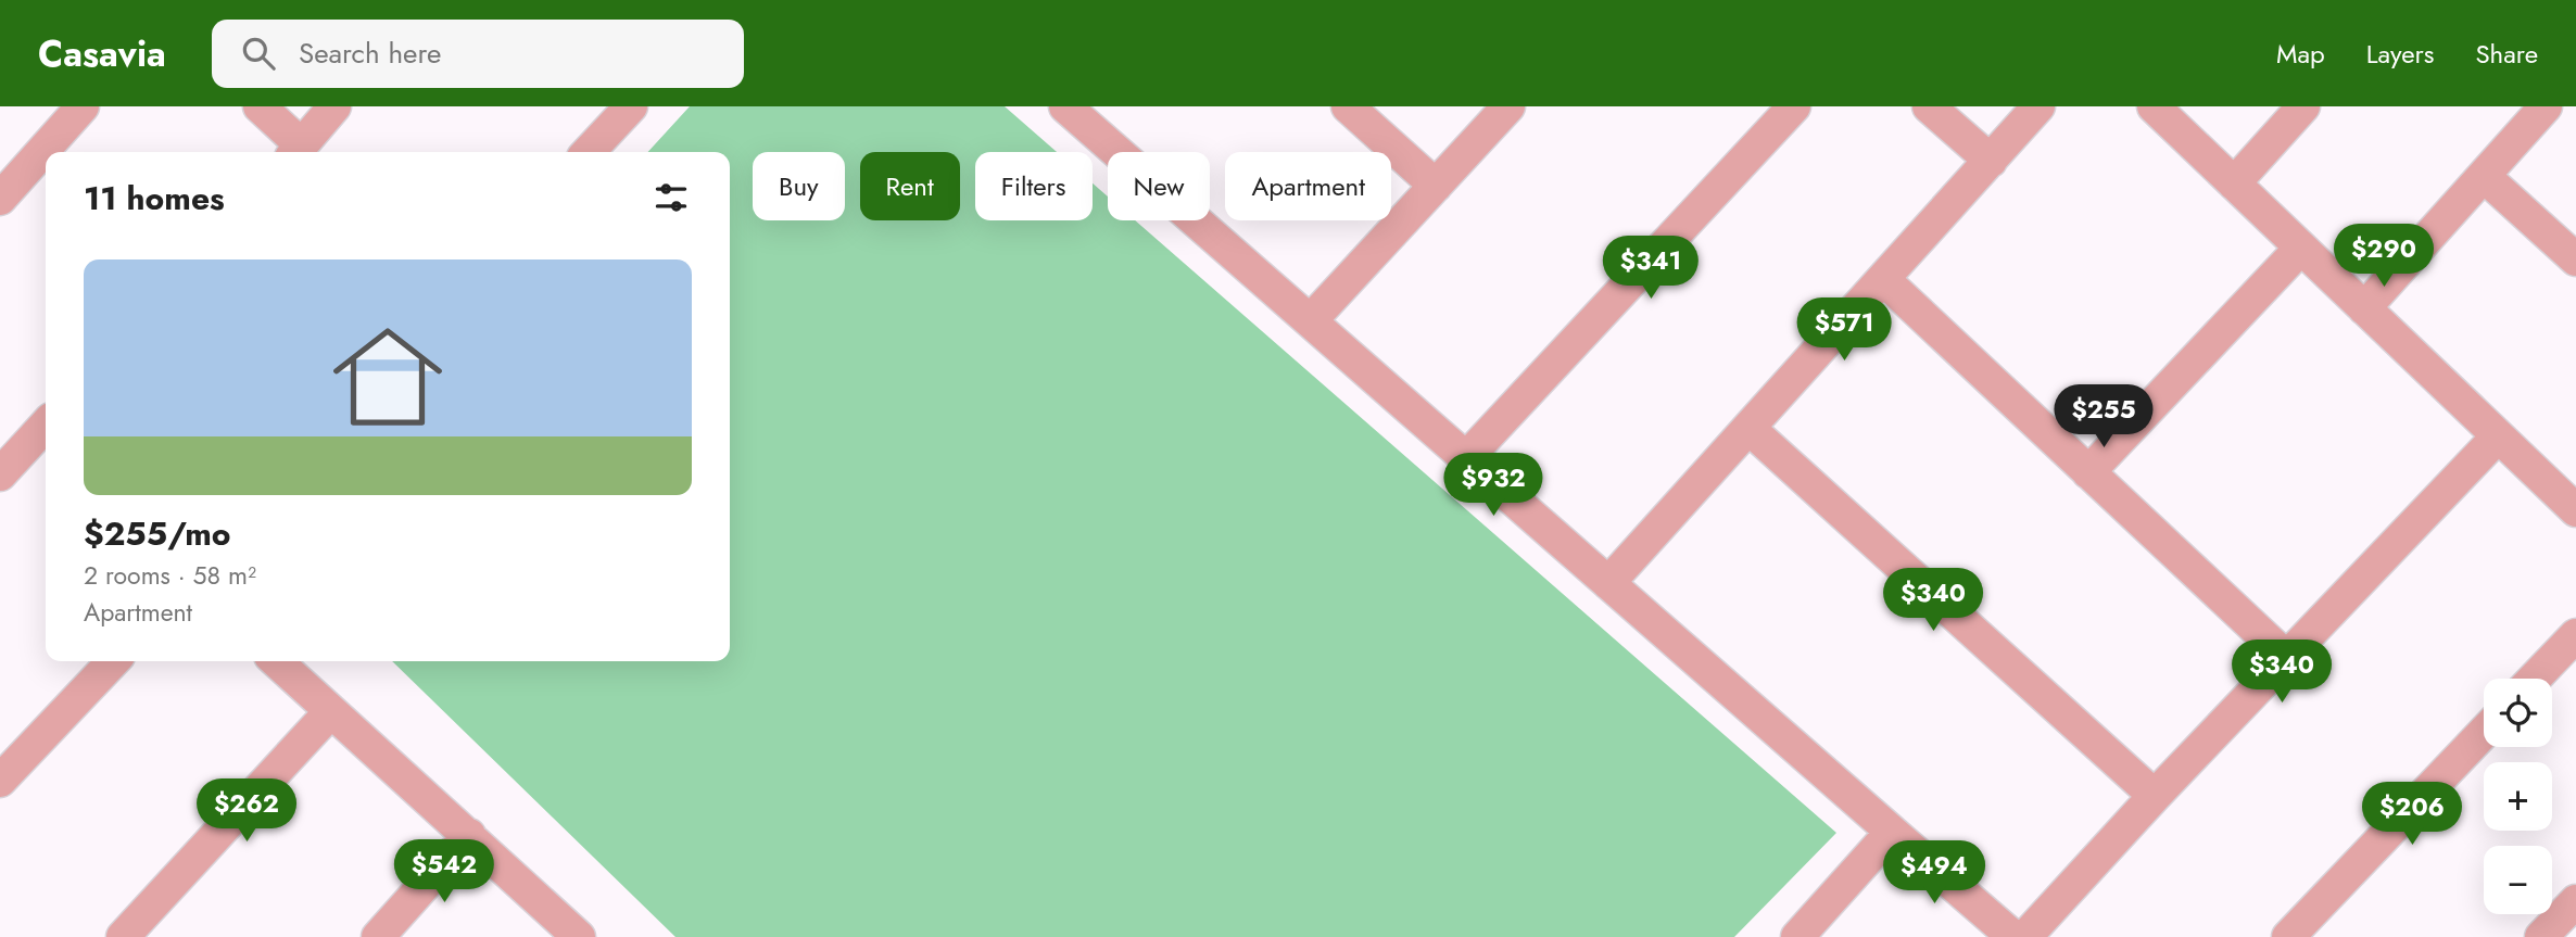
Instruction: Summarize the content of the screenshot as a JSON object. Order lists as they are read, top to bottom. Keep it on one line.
{"page":{"header":"Casavia","search":"Search here","nav":["Map","Layers","Share"],"chip":["Buy","Rent","Filters","New","Apartment"],"heading":"11 homes","price":["$290","$341","$571","$255","$932","$340","$340","$262","$206","$542","$494"],"list":[{"name":"$255/mo","note":"2 rooms · 58 m² · Apartment"}],"map_buttons":["+","−"]}}
